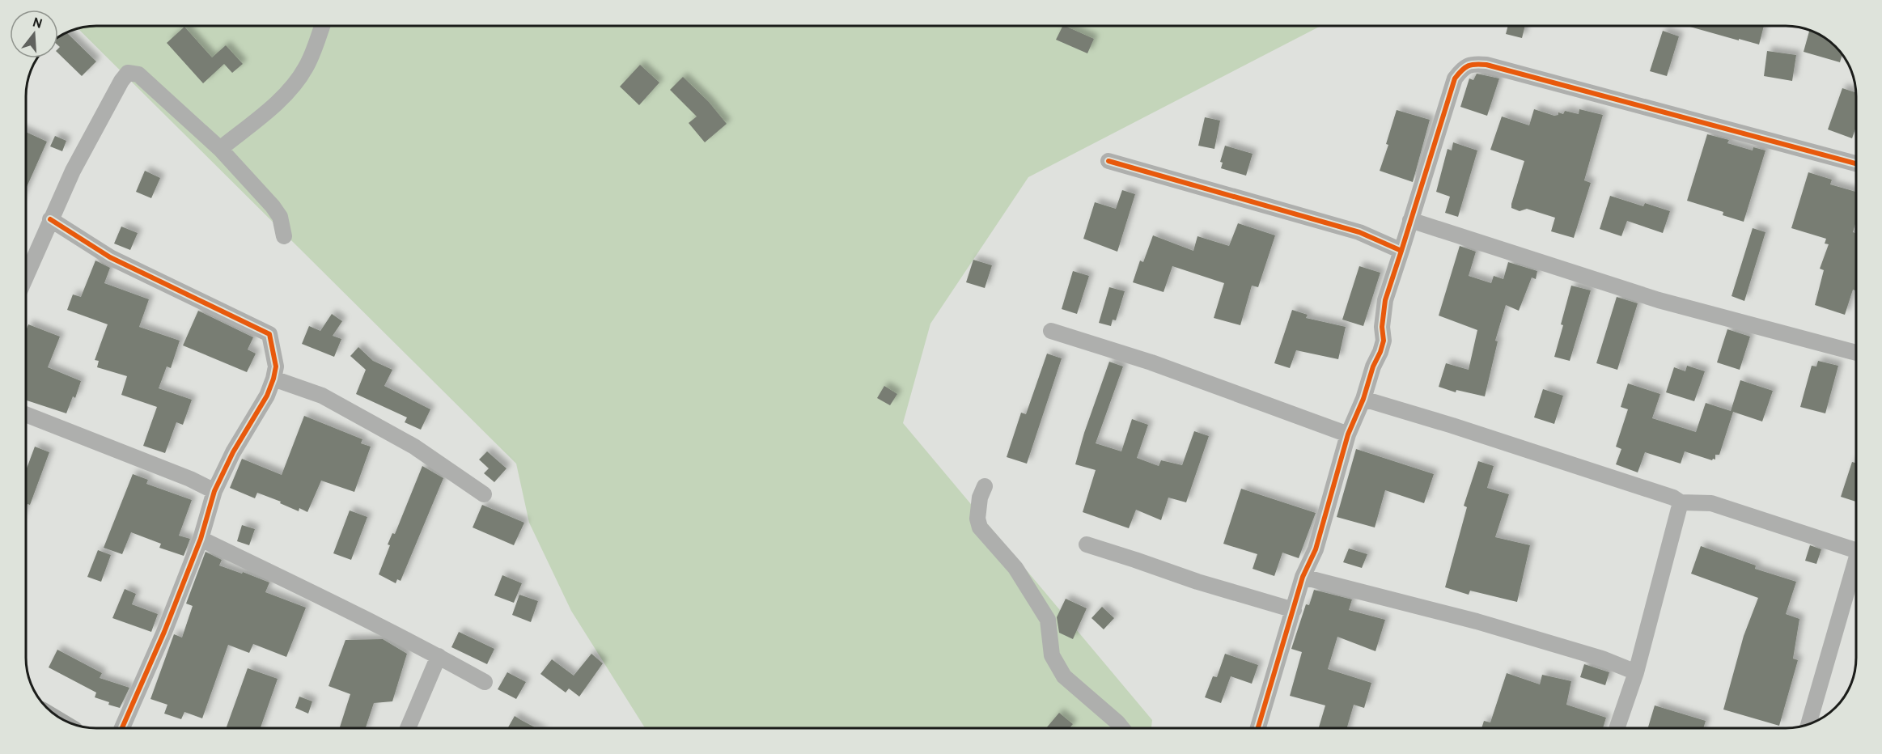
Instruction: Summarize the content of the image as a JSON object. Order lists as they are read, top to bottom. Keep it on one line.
{"north":"top"}
